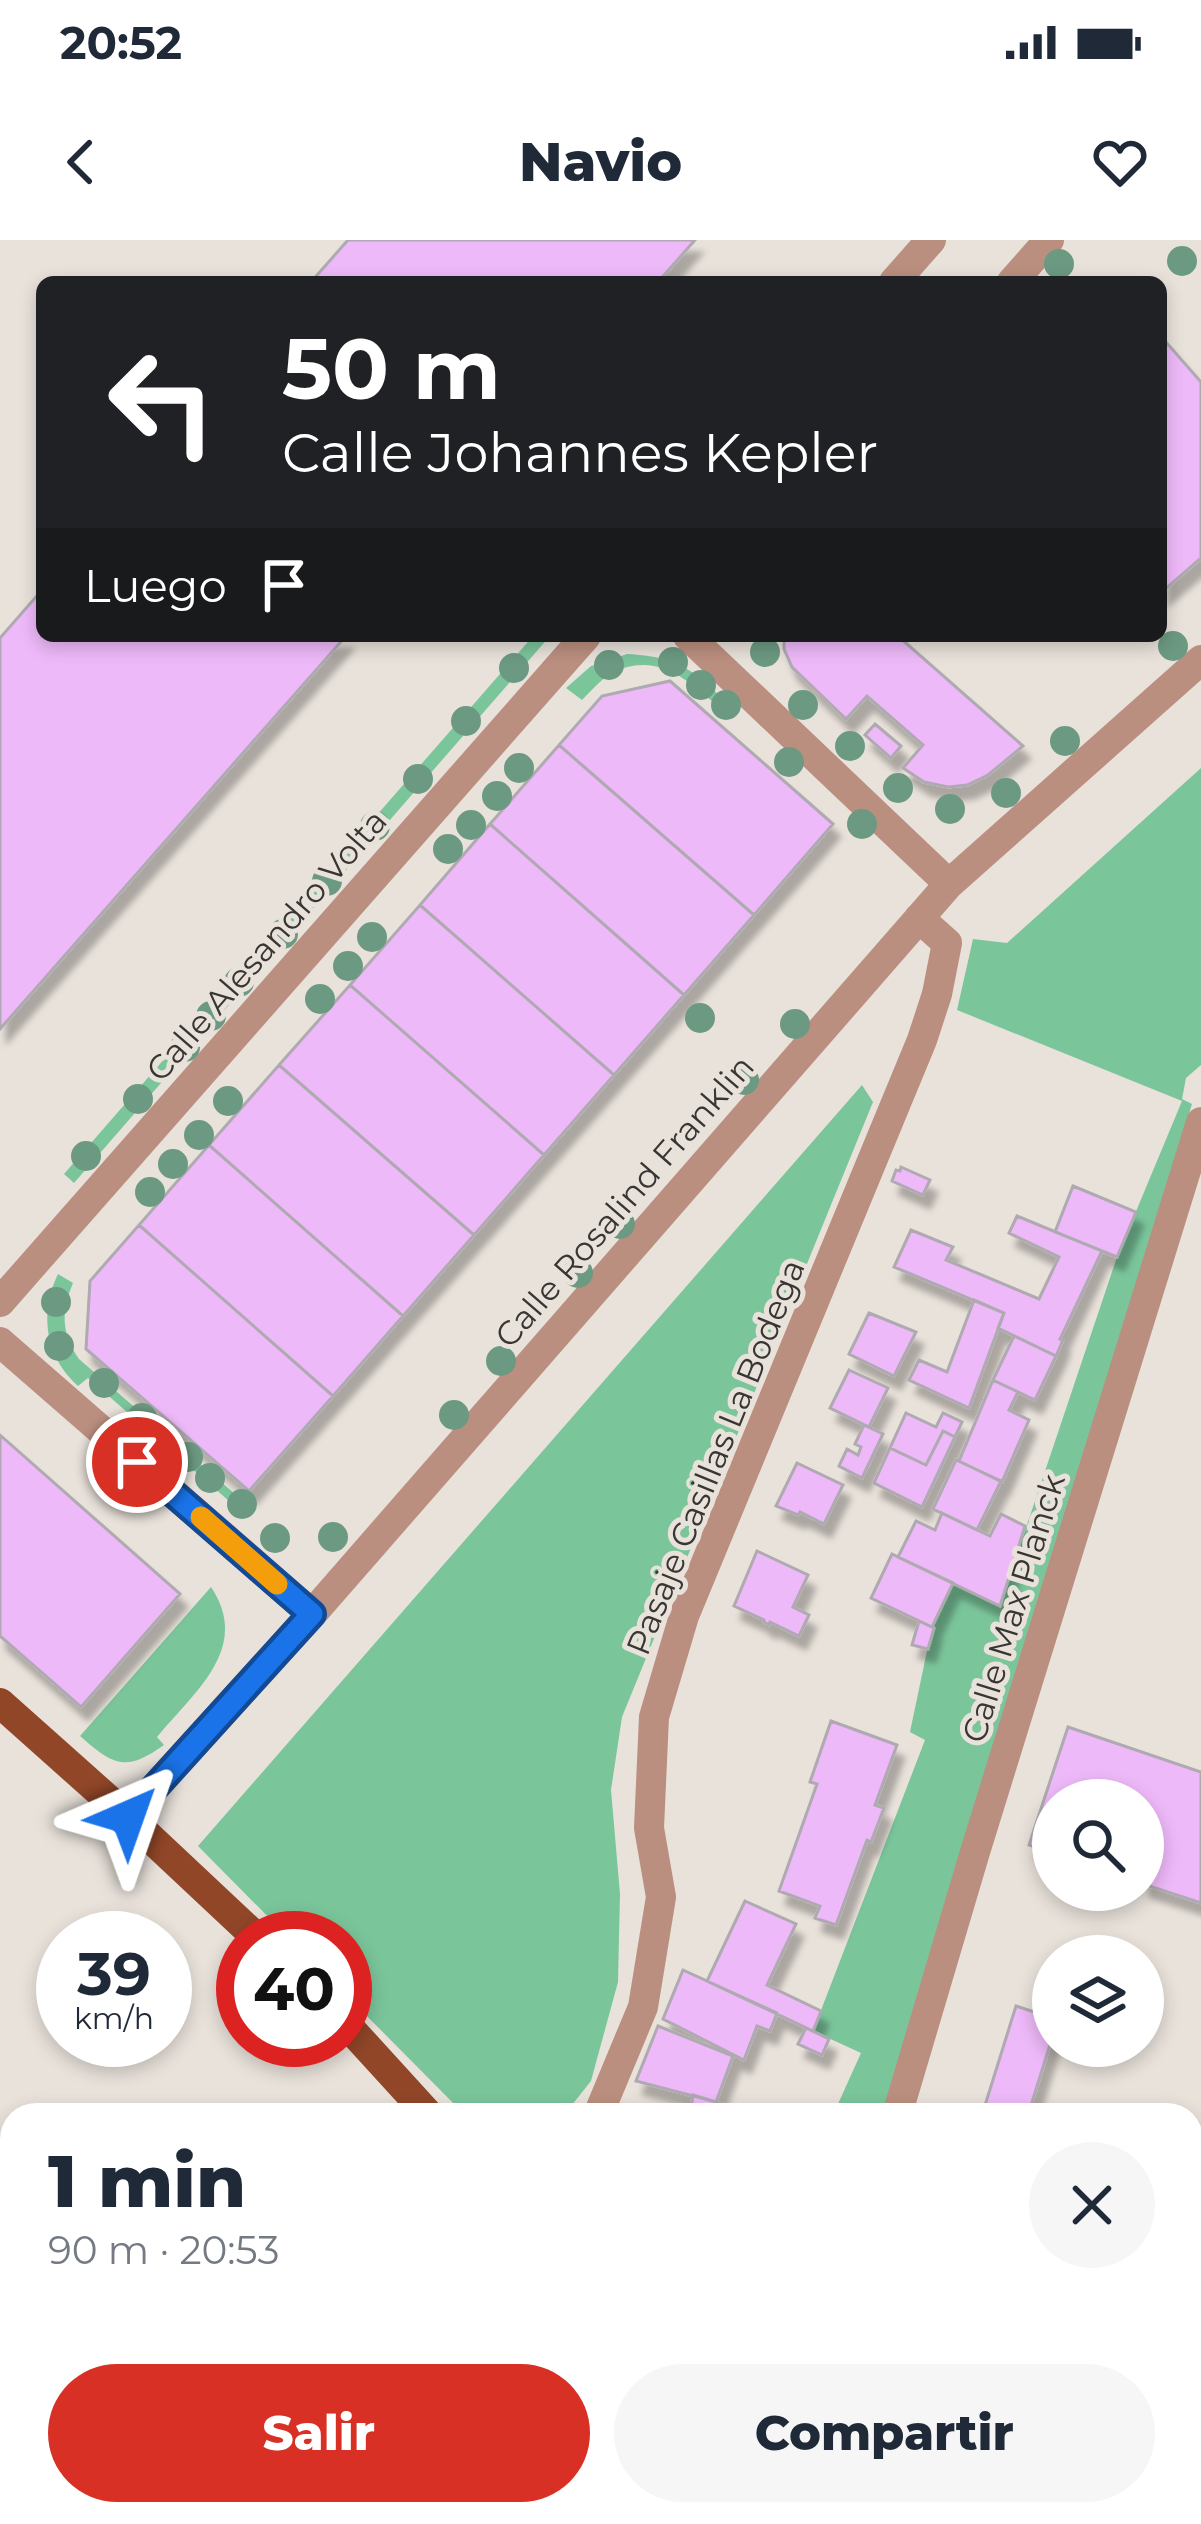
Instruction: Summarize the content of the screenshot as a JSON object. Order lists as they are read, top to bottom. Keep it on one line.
{"streets":{"street":["Calle Alesandro Volta","Calle Rosalind Franklin","Pasaje Casillas La Bodega","Calle Max Planck"]},"crossings":[["Calle Rosalind Franklin","Pasaje Casillas La Bodega"]],"page":{"status":"20:52","header":"Navio","turn":["50 m","Calle Johannes Kepler"],"then":"Luego","speed":"39 km/h","limit":"40","heading":["1 min","90 m · 20:53"],"buttons":["Salir","Compartir"]}}
